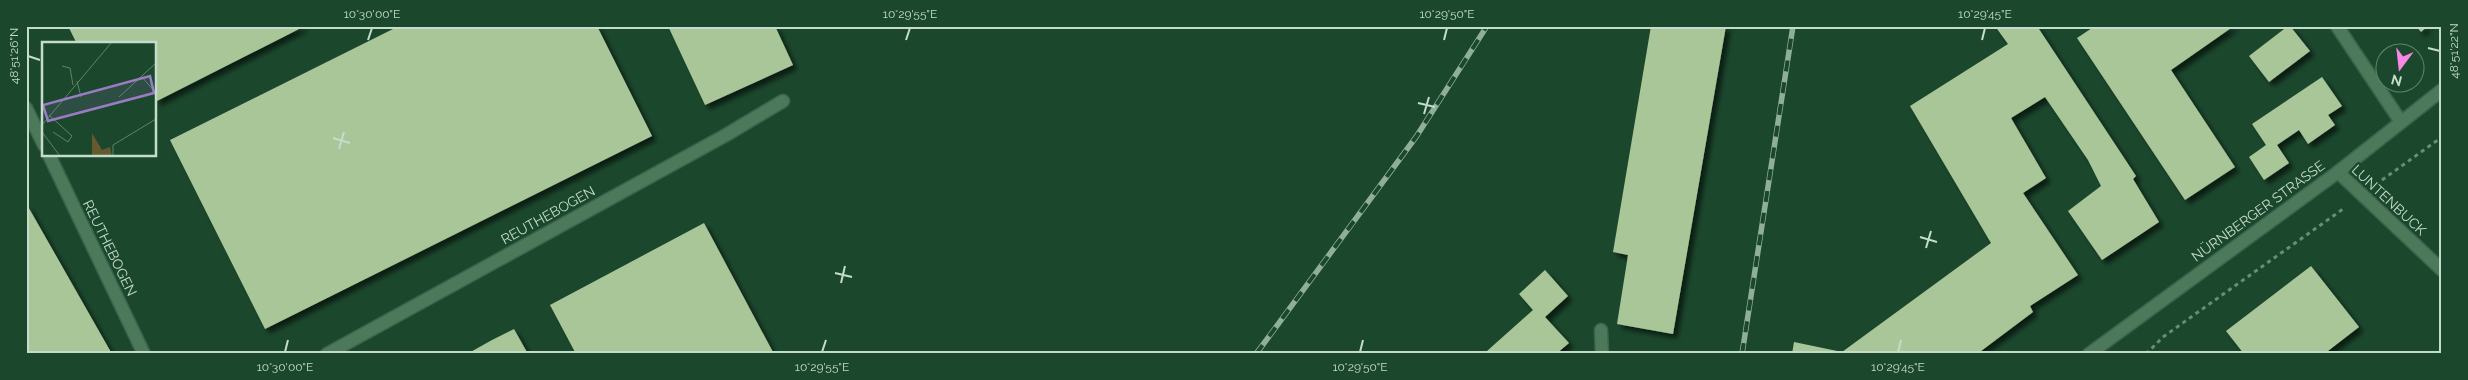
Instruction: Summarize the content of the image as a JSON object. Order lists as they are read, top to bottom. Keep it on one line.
{"streets":{"street":["LUNTENBUCK","NÜRNBERGER STRASSE","REUTHEBOGEN"]},"crossings":[["LUNTENBUCK","NÜRNBERGER STRASSE"]],"north":"bottom","coordinates":["10°30'00\"E","10°29'55\"E","10°29'50\"E","10°29'45\"E","48°51'22\"N","48°51'26\"N"]}
